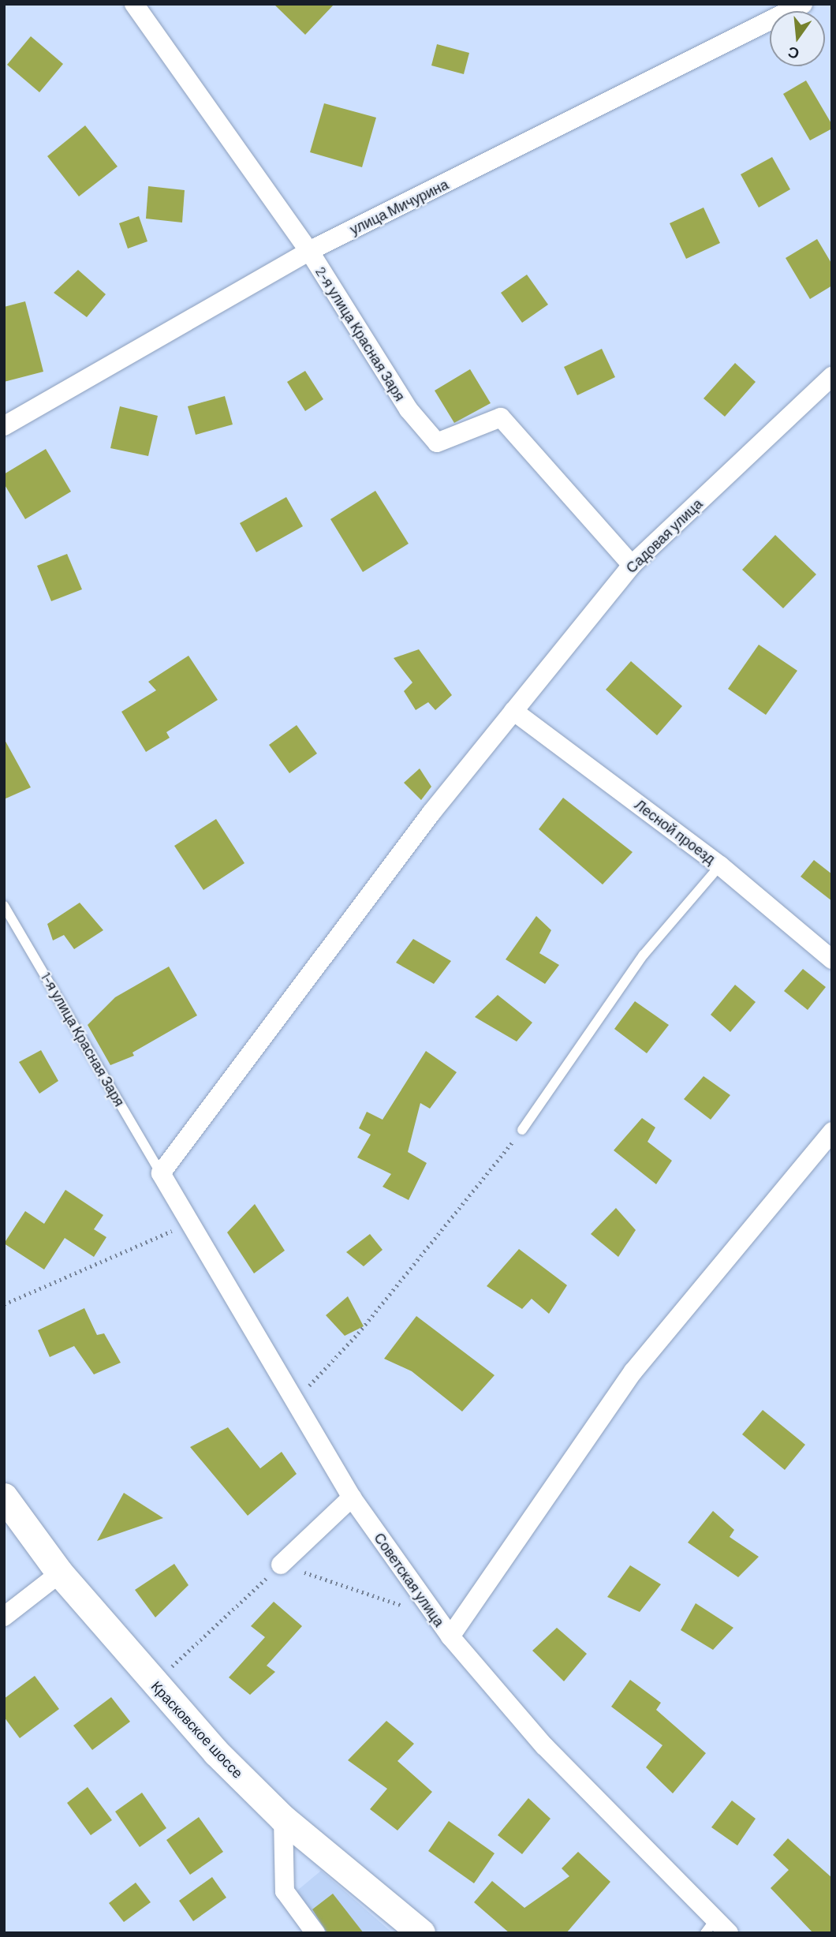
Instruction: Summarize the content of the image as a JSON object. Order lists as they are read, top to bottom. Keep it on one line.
{"streets":{"main road":["Красковское шоссе"],"street":["улица Мичурина","2-я улица Красная Заря","Садовая улица","Лесной проезд","Советская улица"],"lane":["1-я улица Красная Заря"]},"crossings":[["улица Мичурина","2-я улица Красная Заря"],["2-я улица Красная Заря","Садовая улица"],["Садовая улица","Лесной проезд"],["Садовая улица","1-я улица Красная Заря"],["Садовая улица","Советская улица"],["1-я улица Красная Заря","Советская улица"]],"north":"bottom"}
